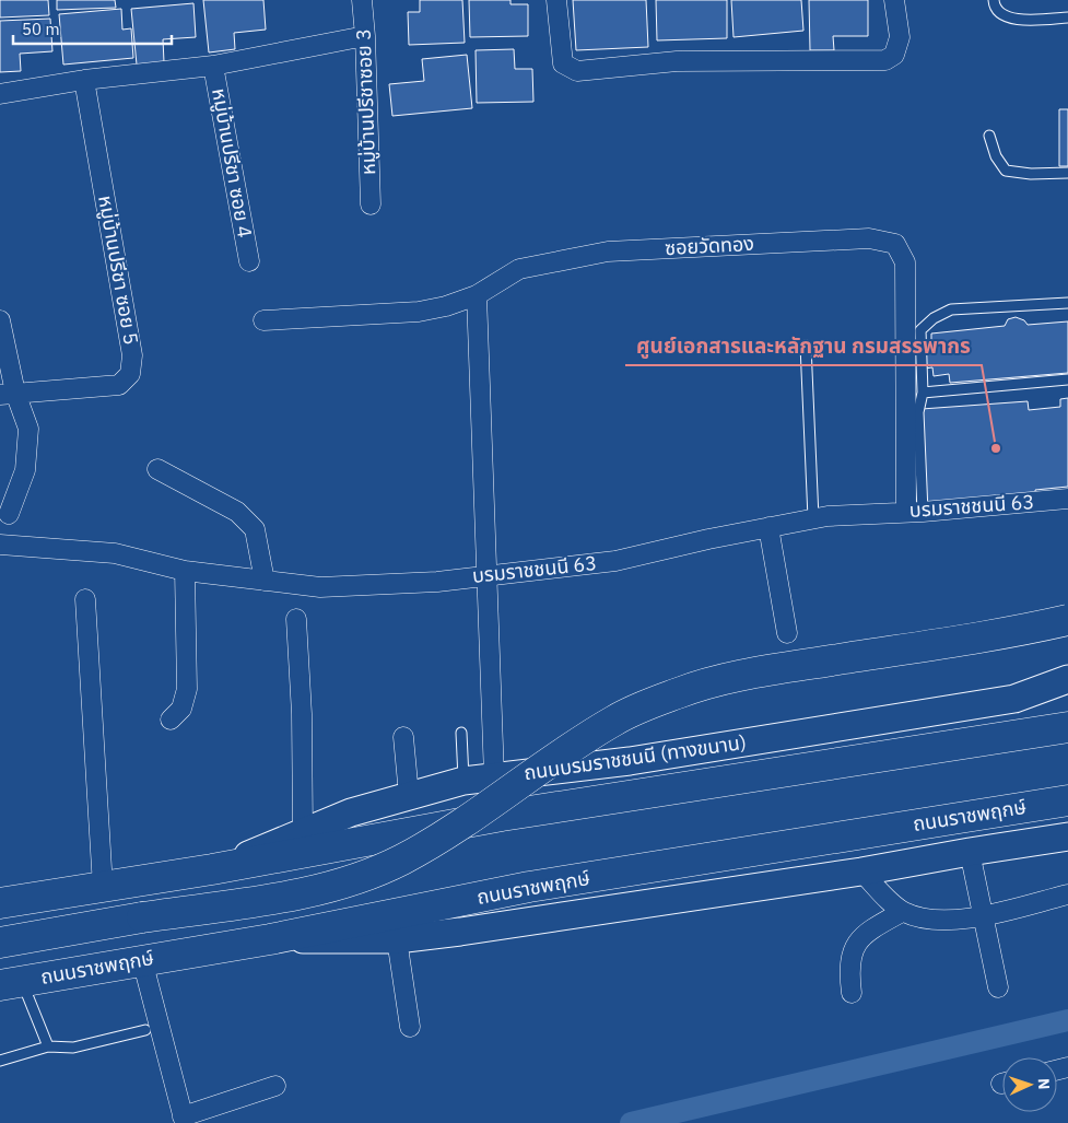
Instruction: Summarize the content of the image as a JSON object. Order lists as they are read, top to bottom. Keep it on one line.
{"streets":{"main road":["ถนนบรมราชชนนี (ทางขนาน)","ถนนราชพฤกษ์"],"street":["หมู่บ้านปรีชาซอย 3","หมู่บ้านปรีชา ซอย 4","ซอยวัดทอง","หมู่บ้านปรีชา ซอย 5","บรมราชชนนี 63"]},"crossings":[["ซอยวัดทอง","บรมราชชนนี 63"]],"places":["ศูนย์เอกสารและหลักฐาน กรมสรรพากร"],"scale_bar":"50 m","north":"right"}
